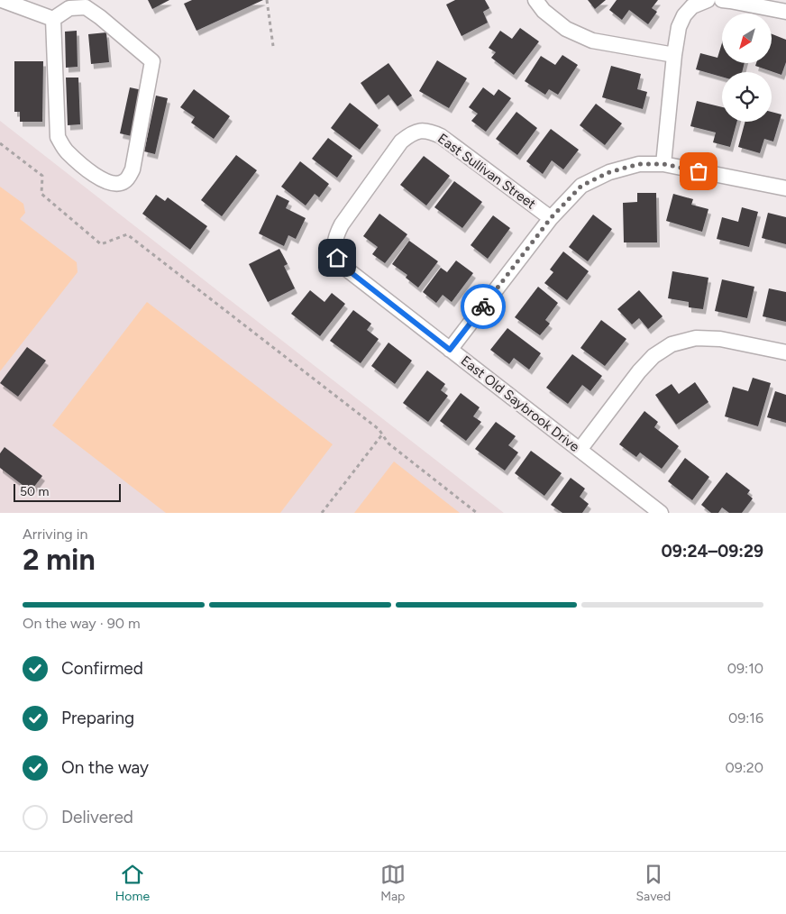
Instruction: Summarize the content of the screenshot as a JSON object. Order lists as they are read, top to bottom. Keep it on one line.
{"streets":{"street":["East Sullivan Street","East Old Saybrook Drive"]},"crossings":[["East Sullivan Street","East Old Saybrook Drive"]],"scale_bar":"50 m","north":"bottom left","page":{"scale":"50 m","heading":["2 min","Arriving in","09:24–09:29"],"bar":"On the way · 90 m","list":[["Confirmed","09:10"],["Preparing","09:16"],["On the way","09:20"],"Delivered"],"tabs":["Home","Map","Saved"]}}
